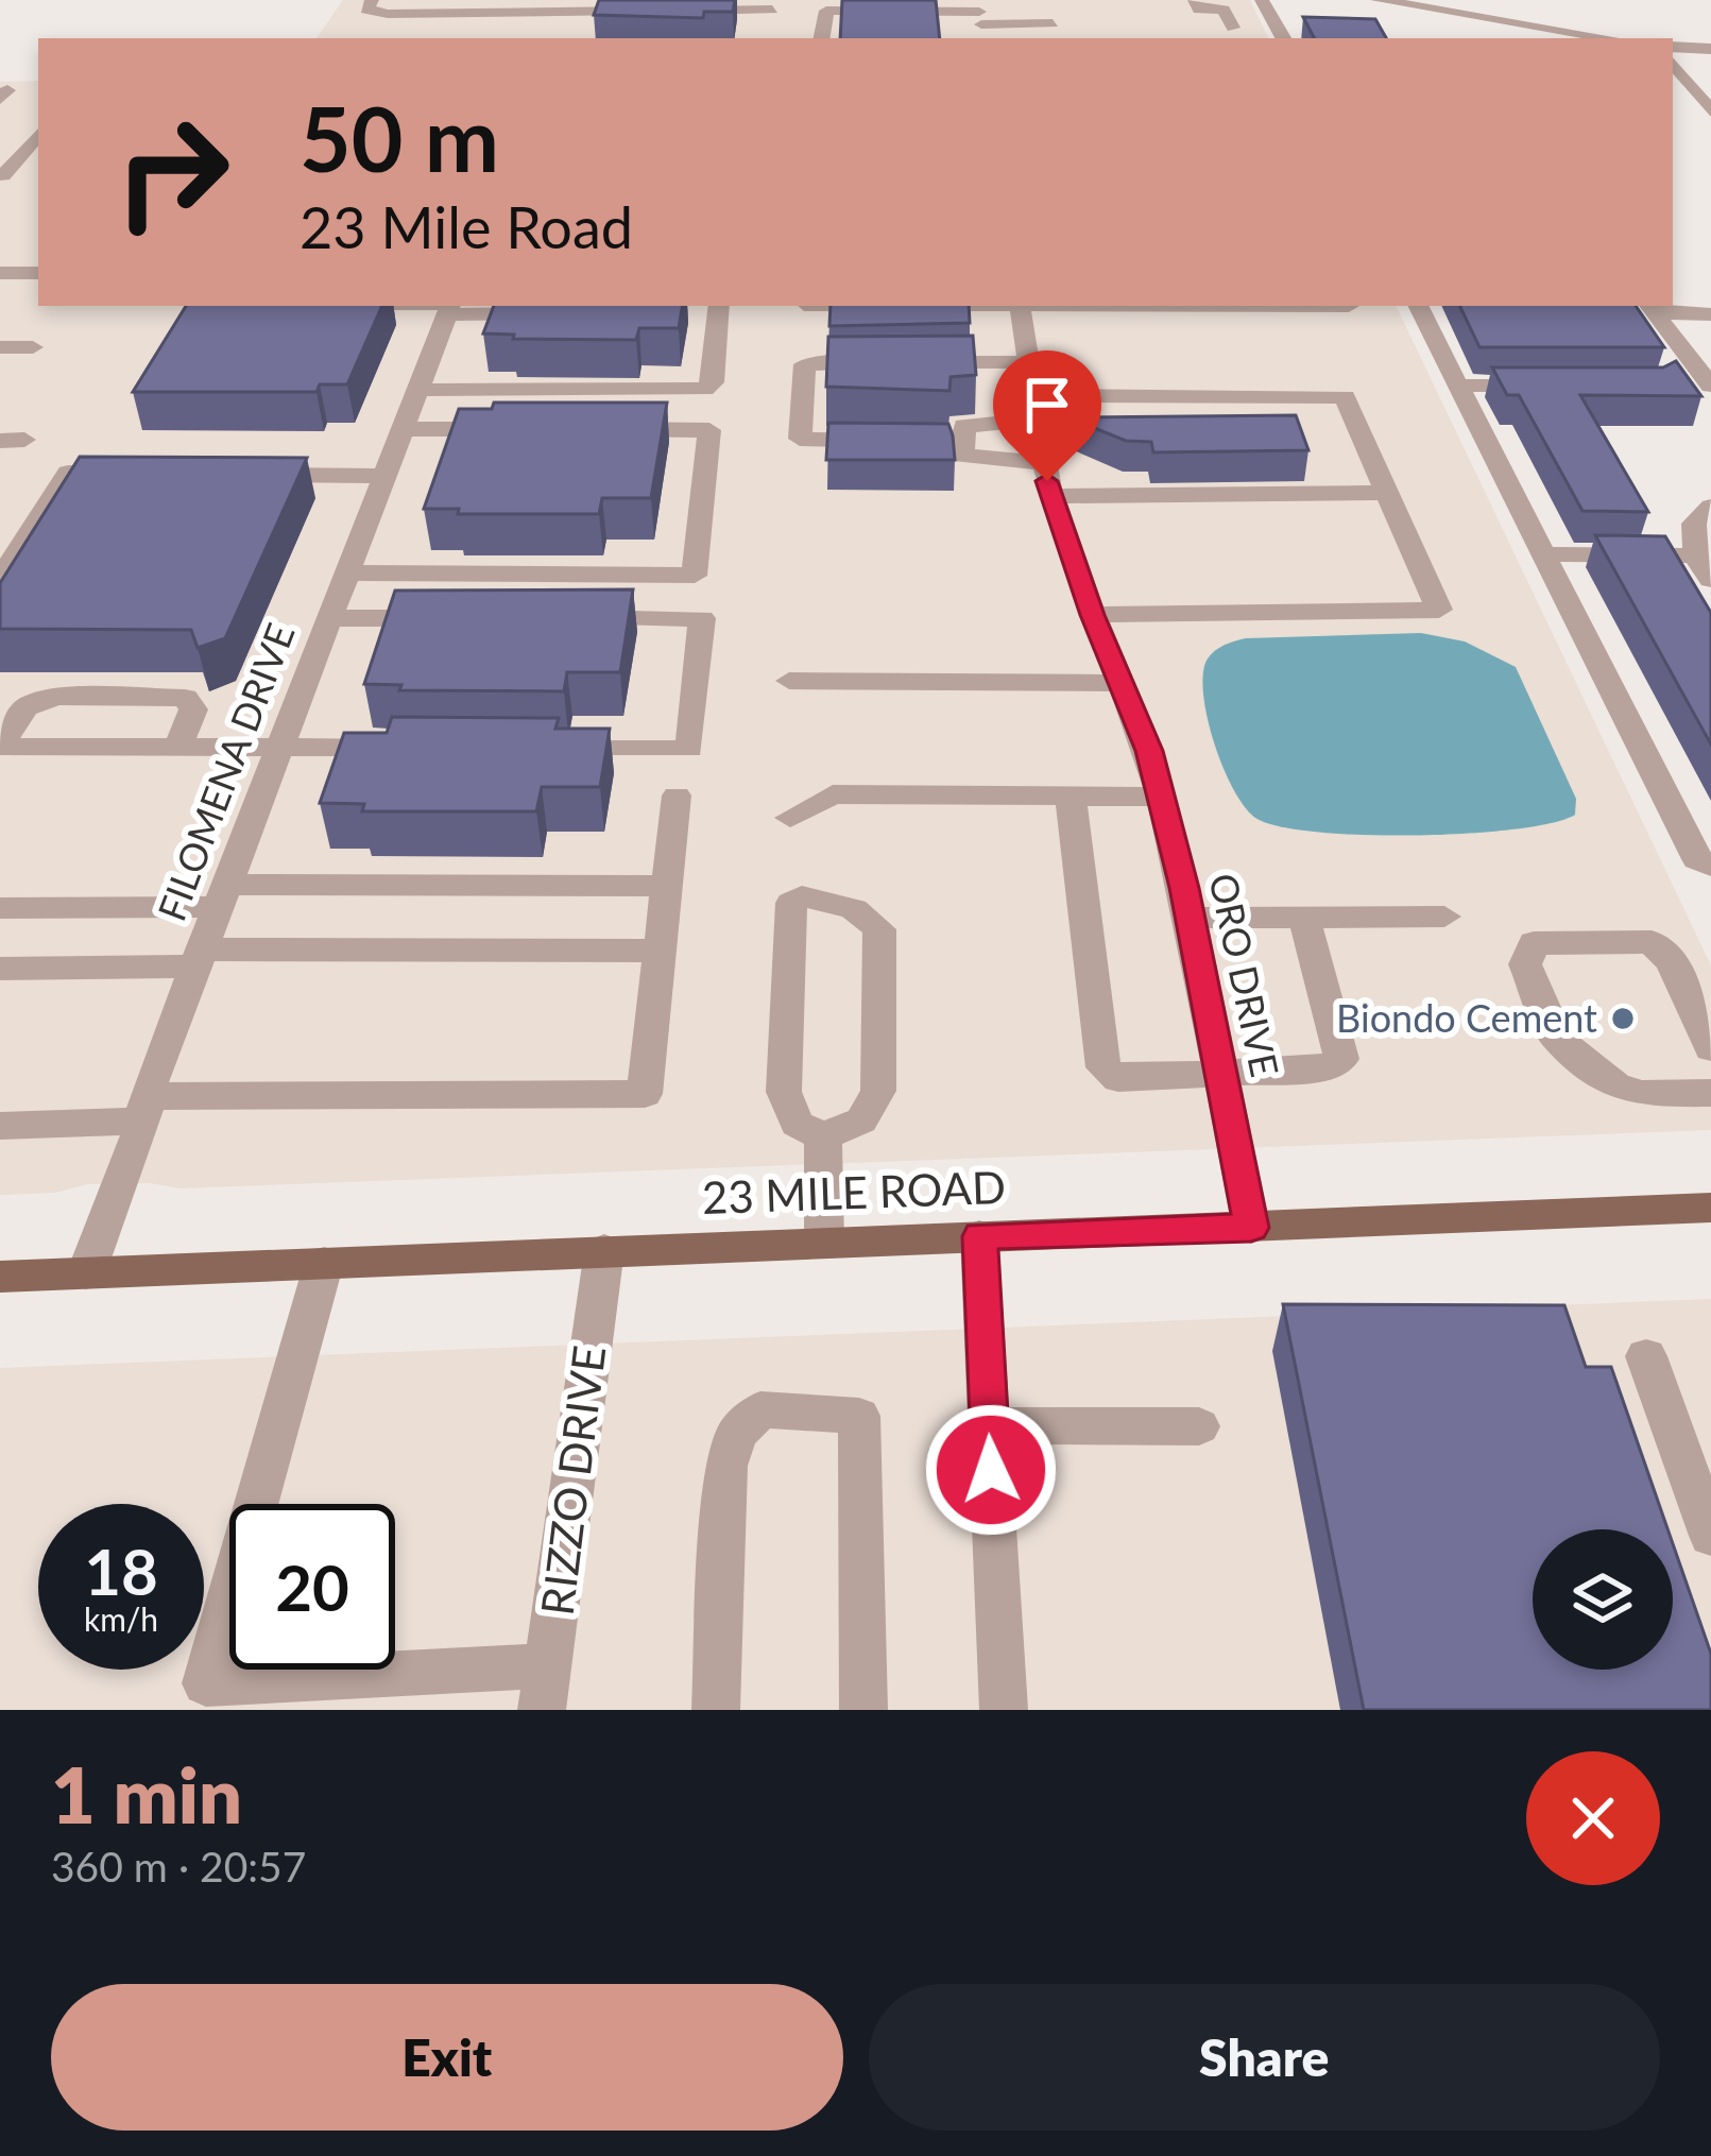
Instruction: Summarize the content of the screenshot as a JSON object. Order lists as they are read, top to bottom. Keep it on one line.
{"streets":{"main road":["23 MILE ROAD"],"street":["FILOMENA DRIVE","ORO DRIVE","RIZZO DRIVE"]},"crossings":[["FILOMENA DRIVE","23 MILE ROAD"],["ORO DRIVE","23 MILE ROAD"],["23 MILE ROAD","RIZZO DRIVE"]],"places":["Biondo Cement"],"page":{"turn":["50 m","23 Mile Road"],"speed":"18 km/h","limit":"20","heading":["1 min","360 m · 20:57"],"buttons":["Exit","Share"]}}
